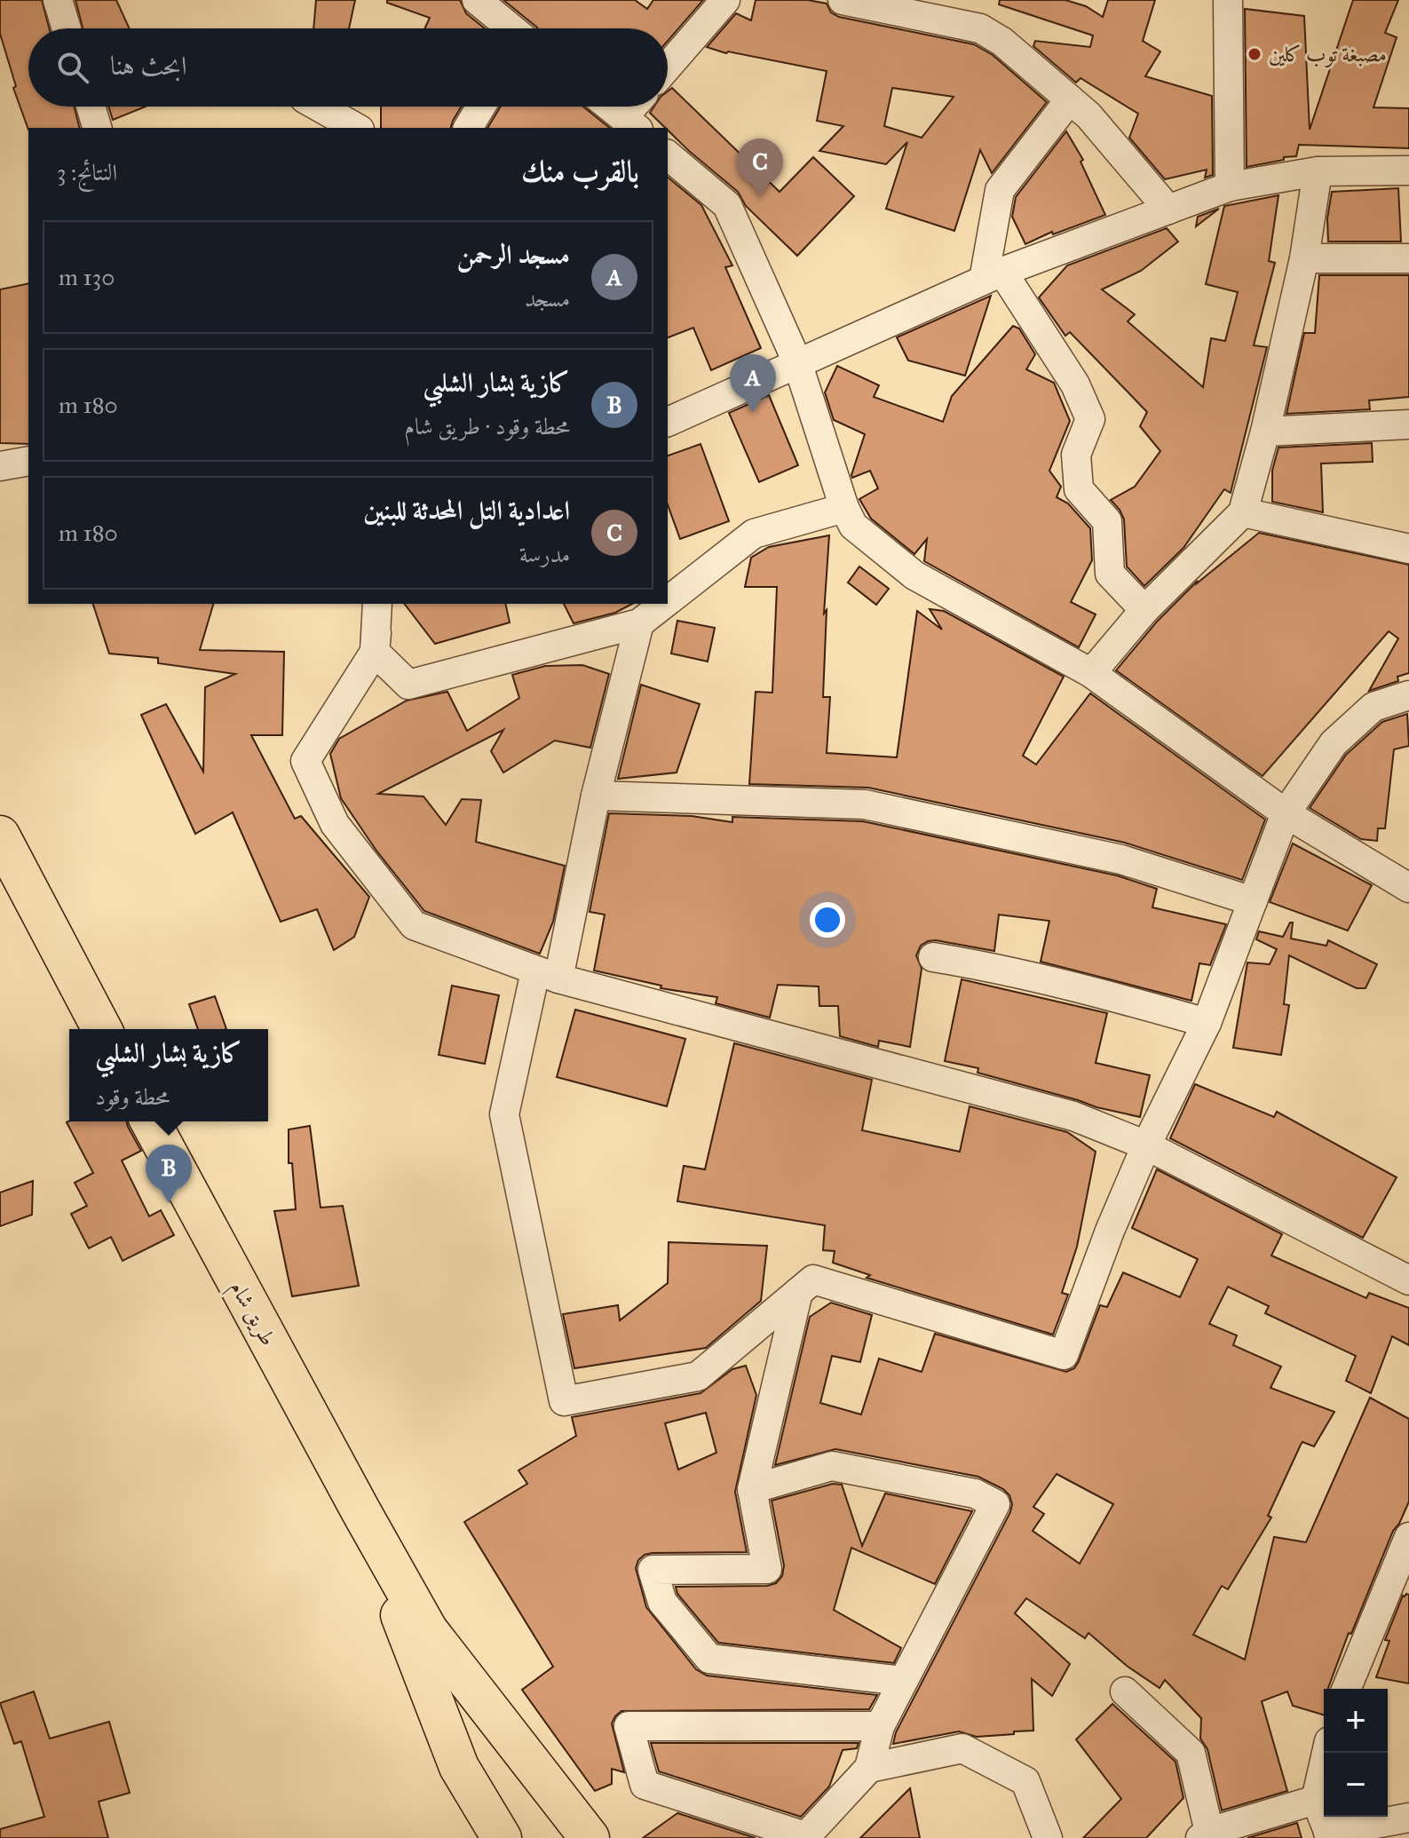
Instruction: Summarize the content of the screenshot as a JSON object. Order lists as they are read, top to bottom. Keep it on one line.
{"streets":{"main road":["طريق شام"]},"places":["مصبغة توب كلين"],"page":{"search":"ابحث هنا","heading":["بالقرب منك","النتائج: 3"],"pins":["C","A","B"],"list":[{"mark":"A","name":"مسجد الرحمن","note":"مسجد","value":"130 m"},{"mark":"B","name":"كازية بشار الشلبي","note":"محطة وقود · طريق شام","value":"180 m"},{"mark":"C","name":"اعدادية التل المحدثة للبنين","note":"مدرسة","value":"180 m"}],"popup":["كازية بشار الشلبي","محطة وقود"],"map_buttons":["+","−"]}}
